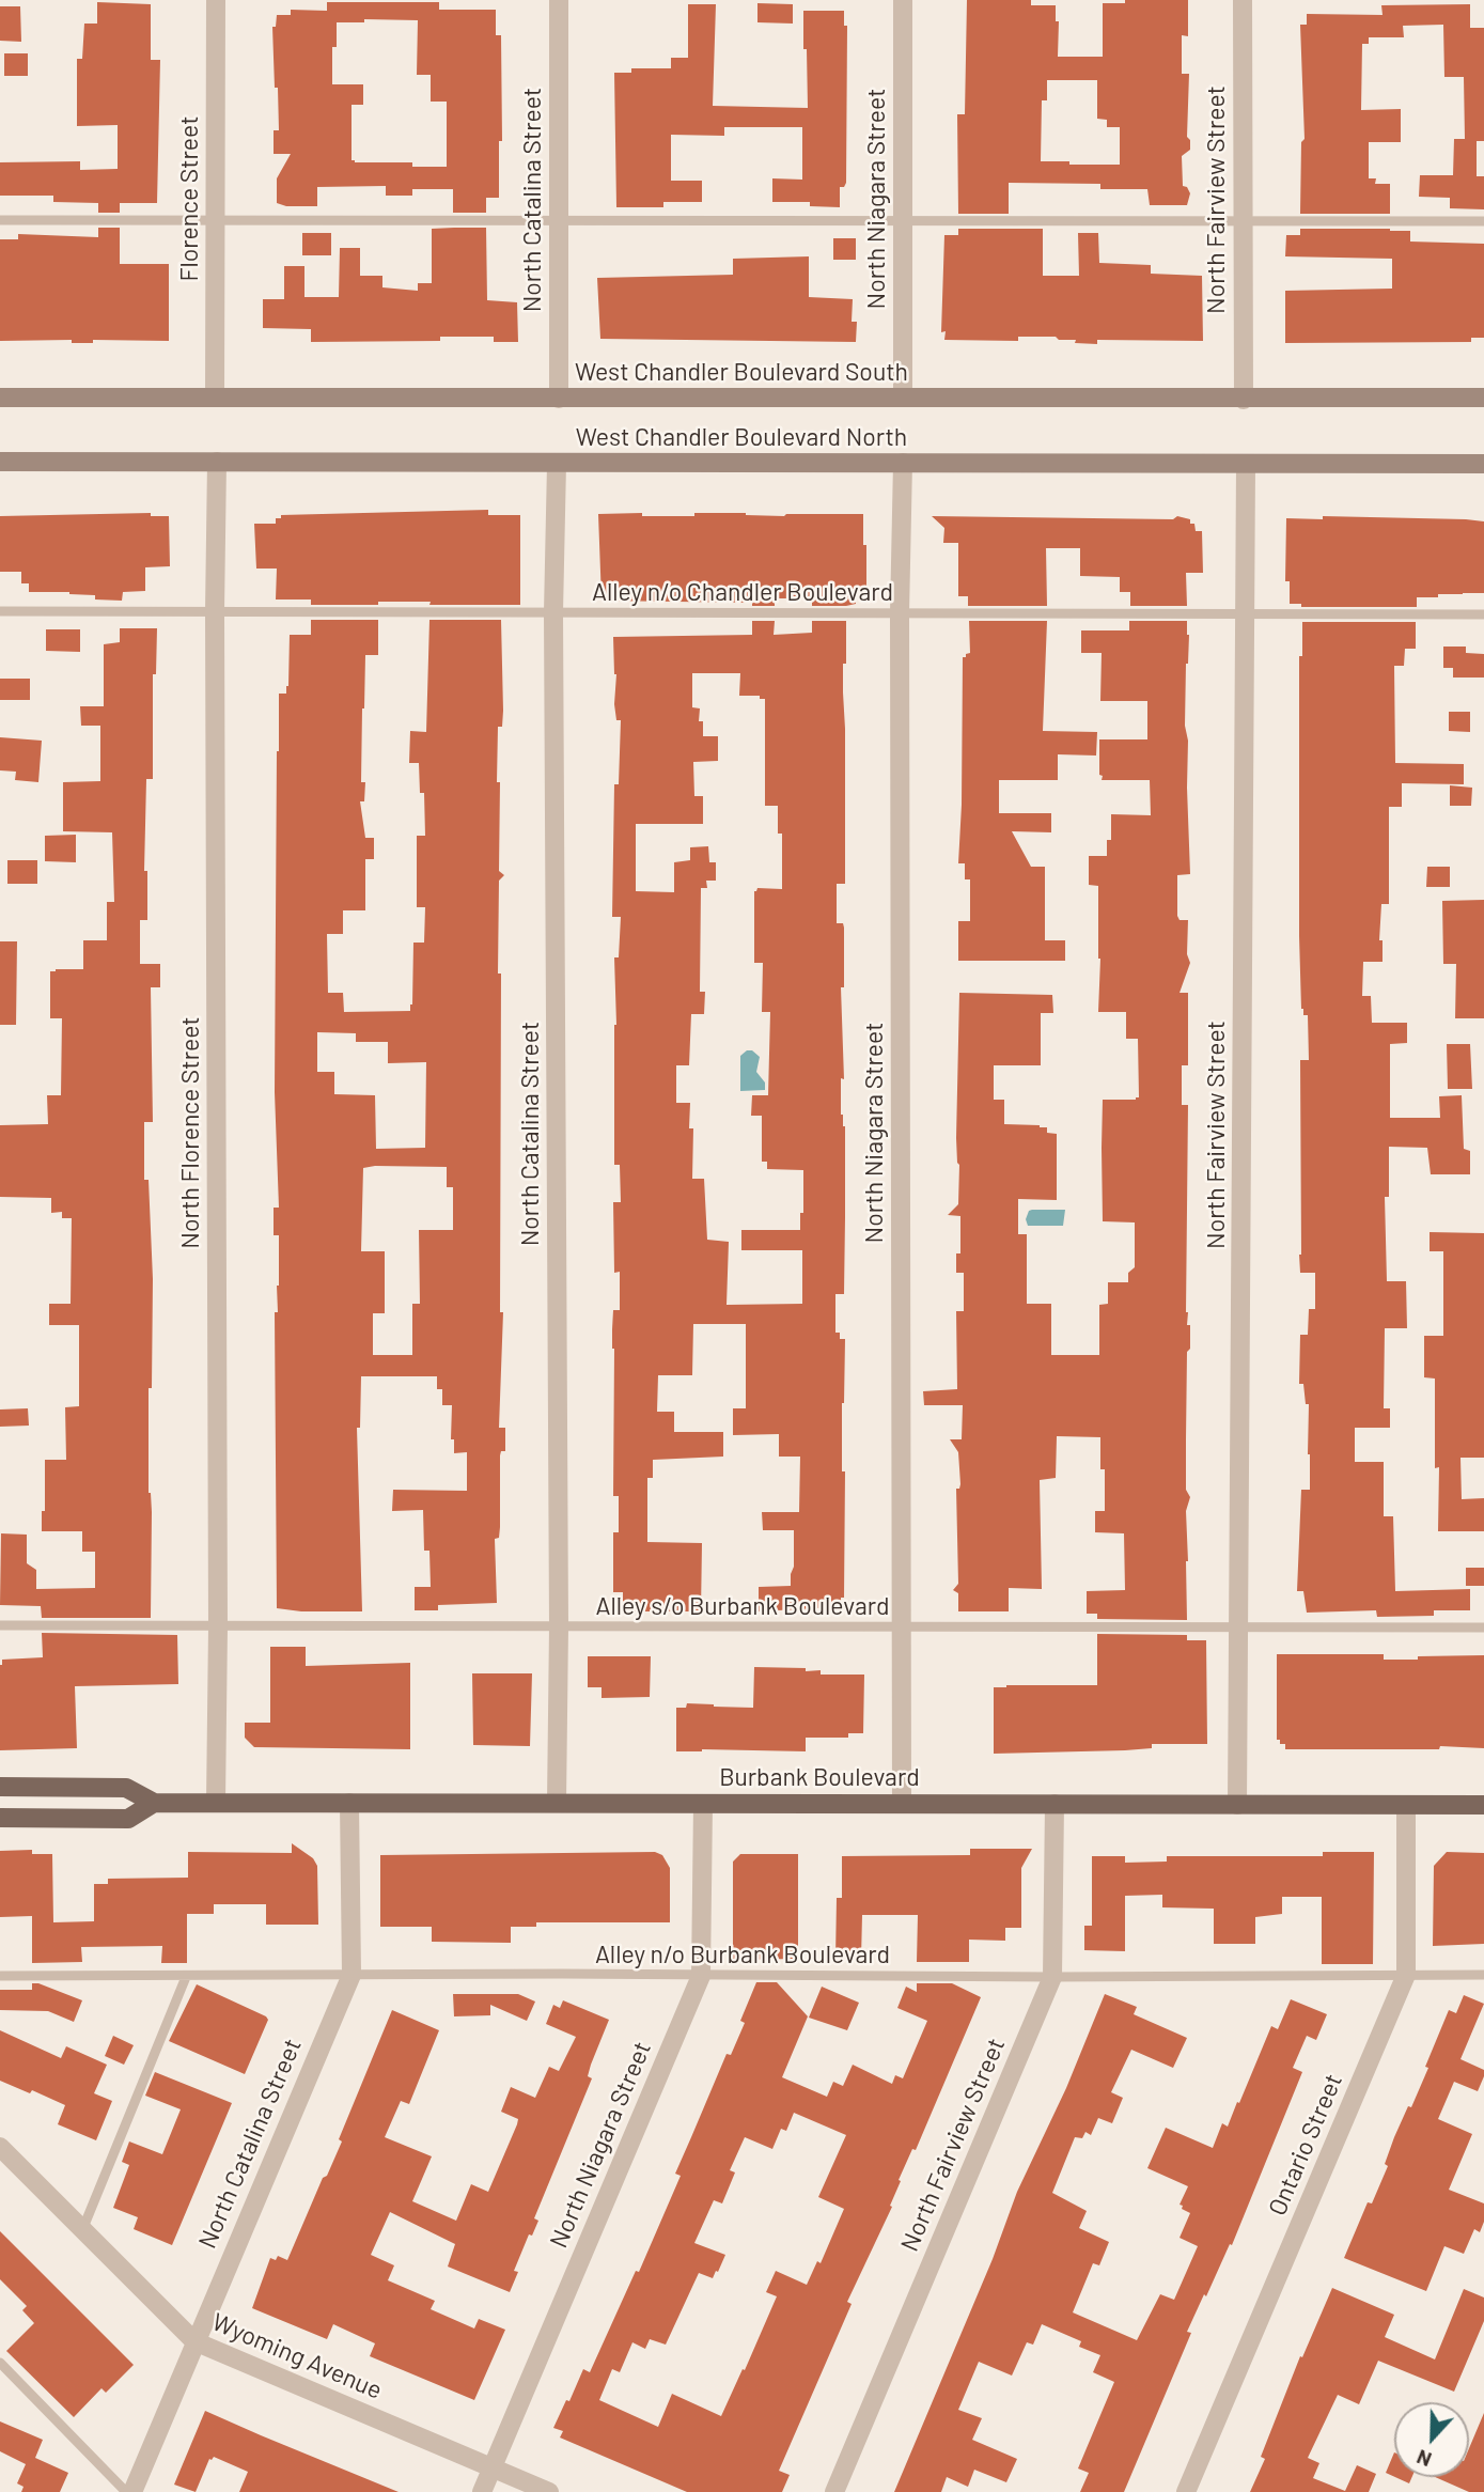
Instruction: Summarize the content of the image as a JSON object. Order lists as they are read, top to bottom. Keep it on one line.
{"streets":{"main road":["West Chandler Boulevard South","West Chandler Boulevard North","Burbank Boulevard"],"street":["Florence Street","North Niagara Street","North Catalina Street","North Fairview Street","North Florence Street","Ontario Street","Wyoming Avenue"],"lane":["Alley n/o Chandler Boulevard","Alley s/o Burbank Boulevard","Alley n/o Burbank Boulevard"]},"crossings":[["Florence Street","West Chandler Boulevard South"],["North Niagara Street","West Chandler Boulevard South"],["North Niagara Street","West Chandler Boulevard North"],["North Niagara Street","Alley n/o Chandler Boulevard"],["North Niagara Street","Alley s/o Burbank Boulevard"],["North Niagara Street","Burbank Boulevard"],["North Niagara Street","Alley n/o Burbank Boulevard"],["North Niagara Street","Wyoming Avenue"],["North Catalina Street","West Chandler Boulevard South"],["North Catalina Street","West Chandler Boulevard North"],["North Catalina Street","Alley n/o Chandler Boulevard"],["North Catalina Street","Alley s/o Burbank Boulevard"],["North Catalina Street","Burbank Boulevard"],["North Catalina Street","Alley n/o Burbank Boulevard"],["North Catalina Street","Wyoming Avenue"],["North Fairview Street","West Chandler Boulevard South"],["North Fairview Street","West Chandler Boulevard North"],["North Fairview Street","Alley n/o Chandler Boulevard"],["North Fairview Street","Alley s/o Burbank Boulevard"],["North Fairview Street","Burbank Boulevard"],["North Fairview Street","Alley n/o Burbank Boulevard"],["West Chandler Boulevard North","North Florence Street"],["Alley n/o Chandler Boulevard","North Florence Street"],["North Florence Street","Alley s/o Burbank Boulevard"],["North Florence Street","Burbank Boulevard"],["Burbank Boulevard","Ontario Street"],["Alley n/o Burbank Boulevard","Ontario Street"]],"north":"bottom"}
